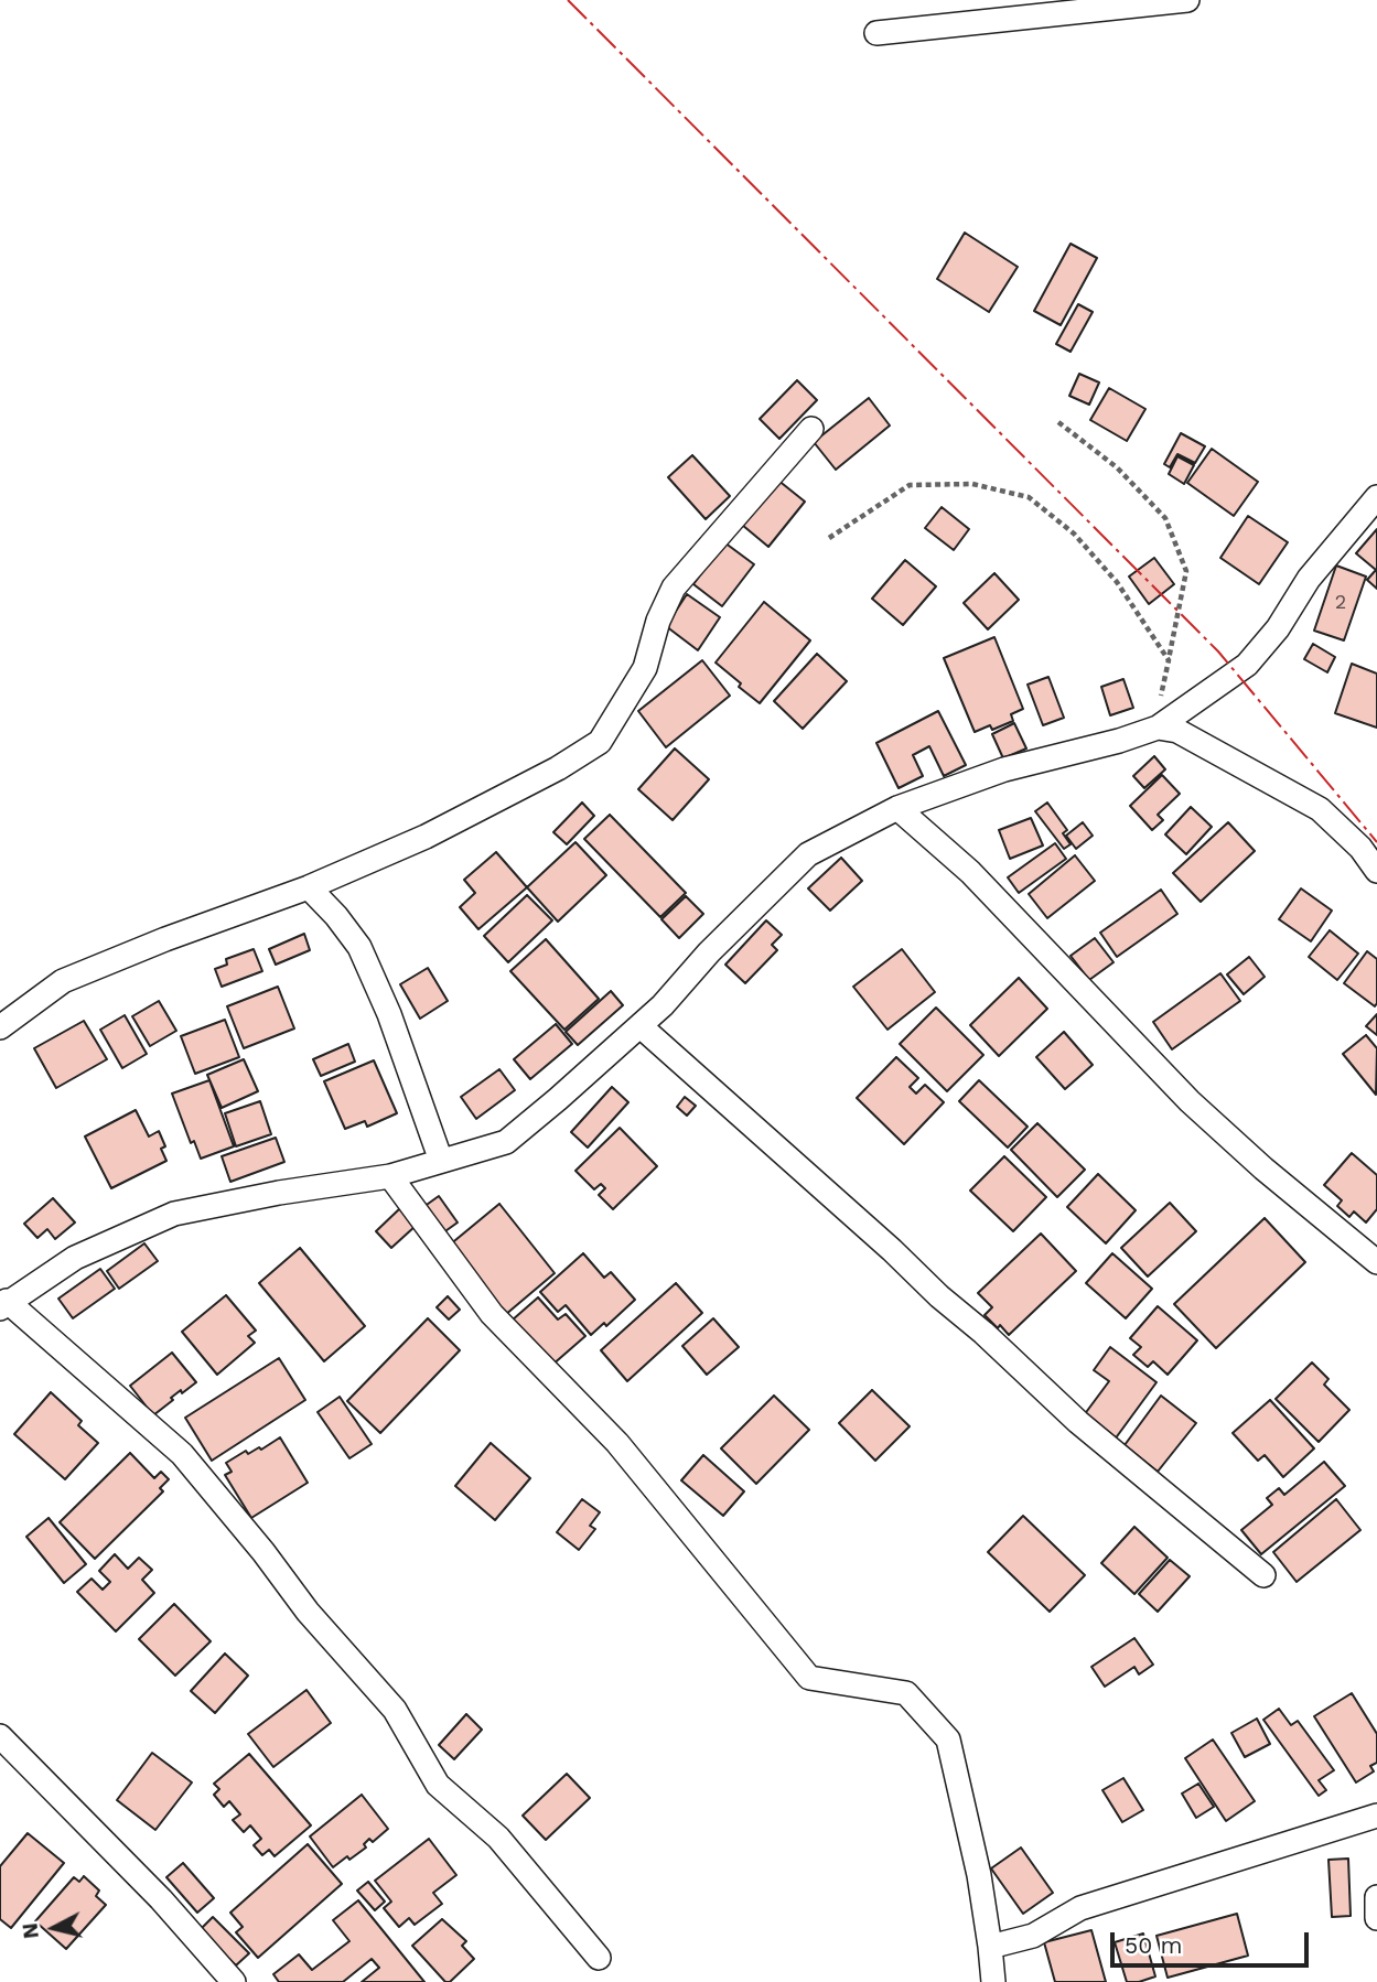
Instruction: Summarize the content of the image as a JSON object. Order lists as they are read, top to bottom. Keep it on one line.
{"house_numbers":["2"],"scale_bar":"50 m","north":"left"}
